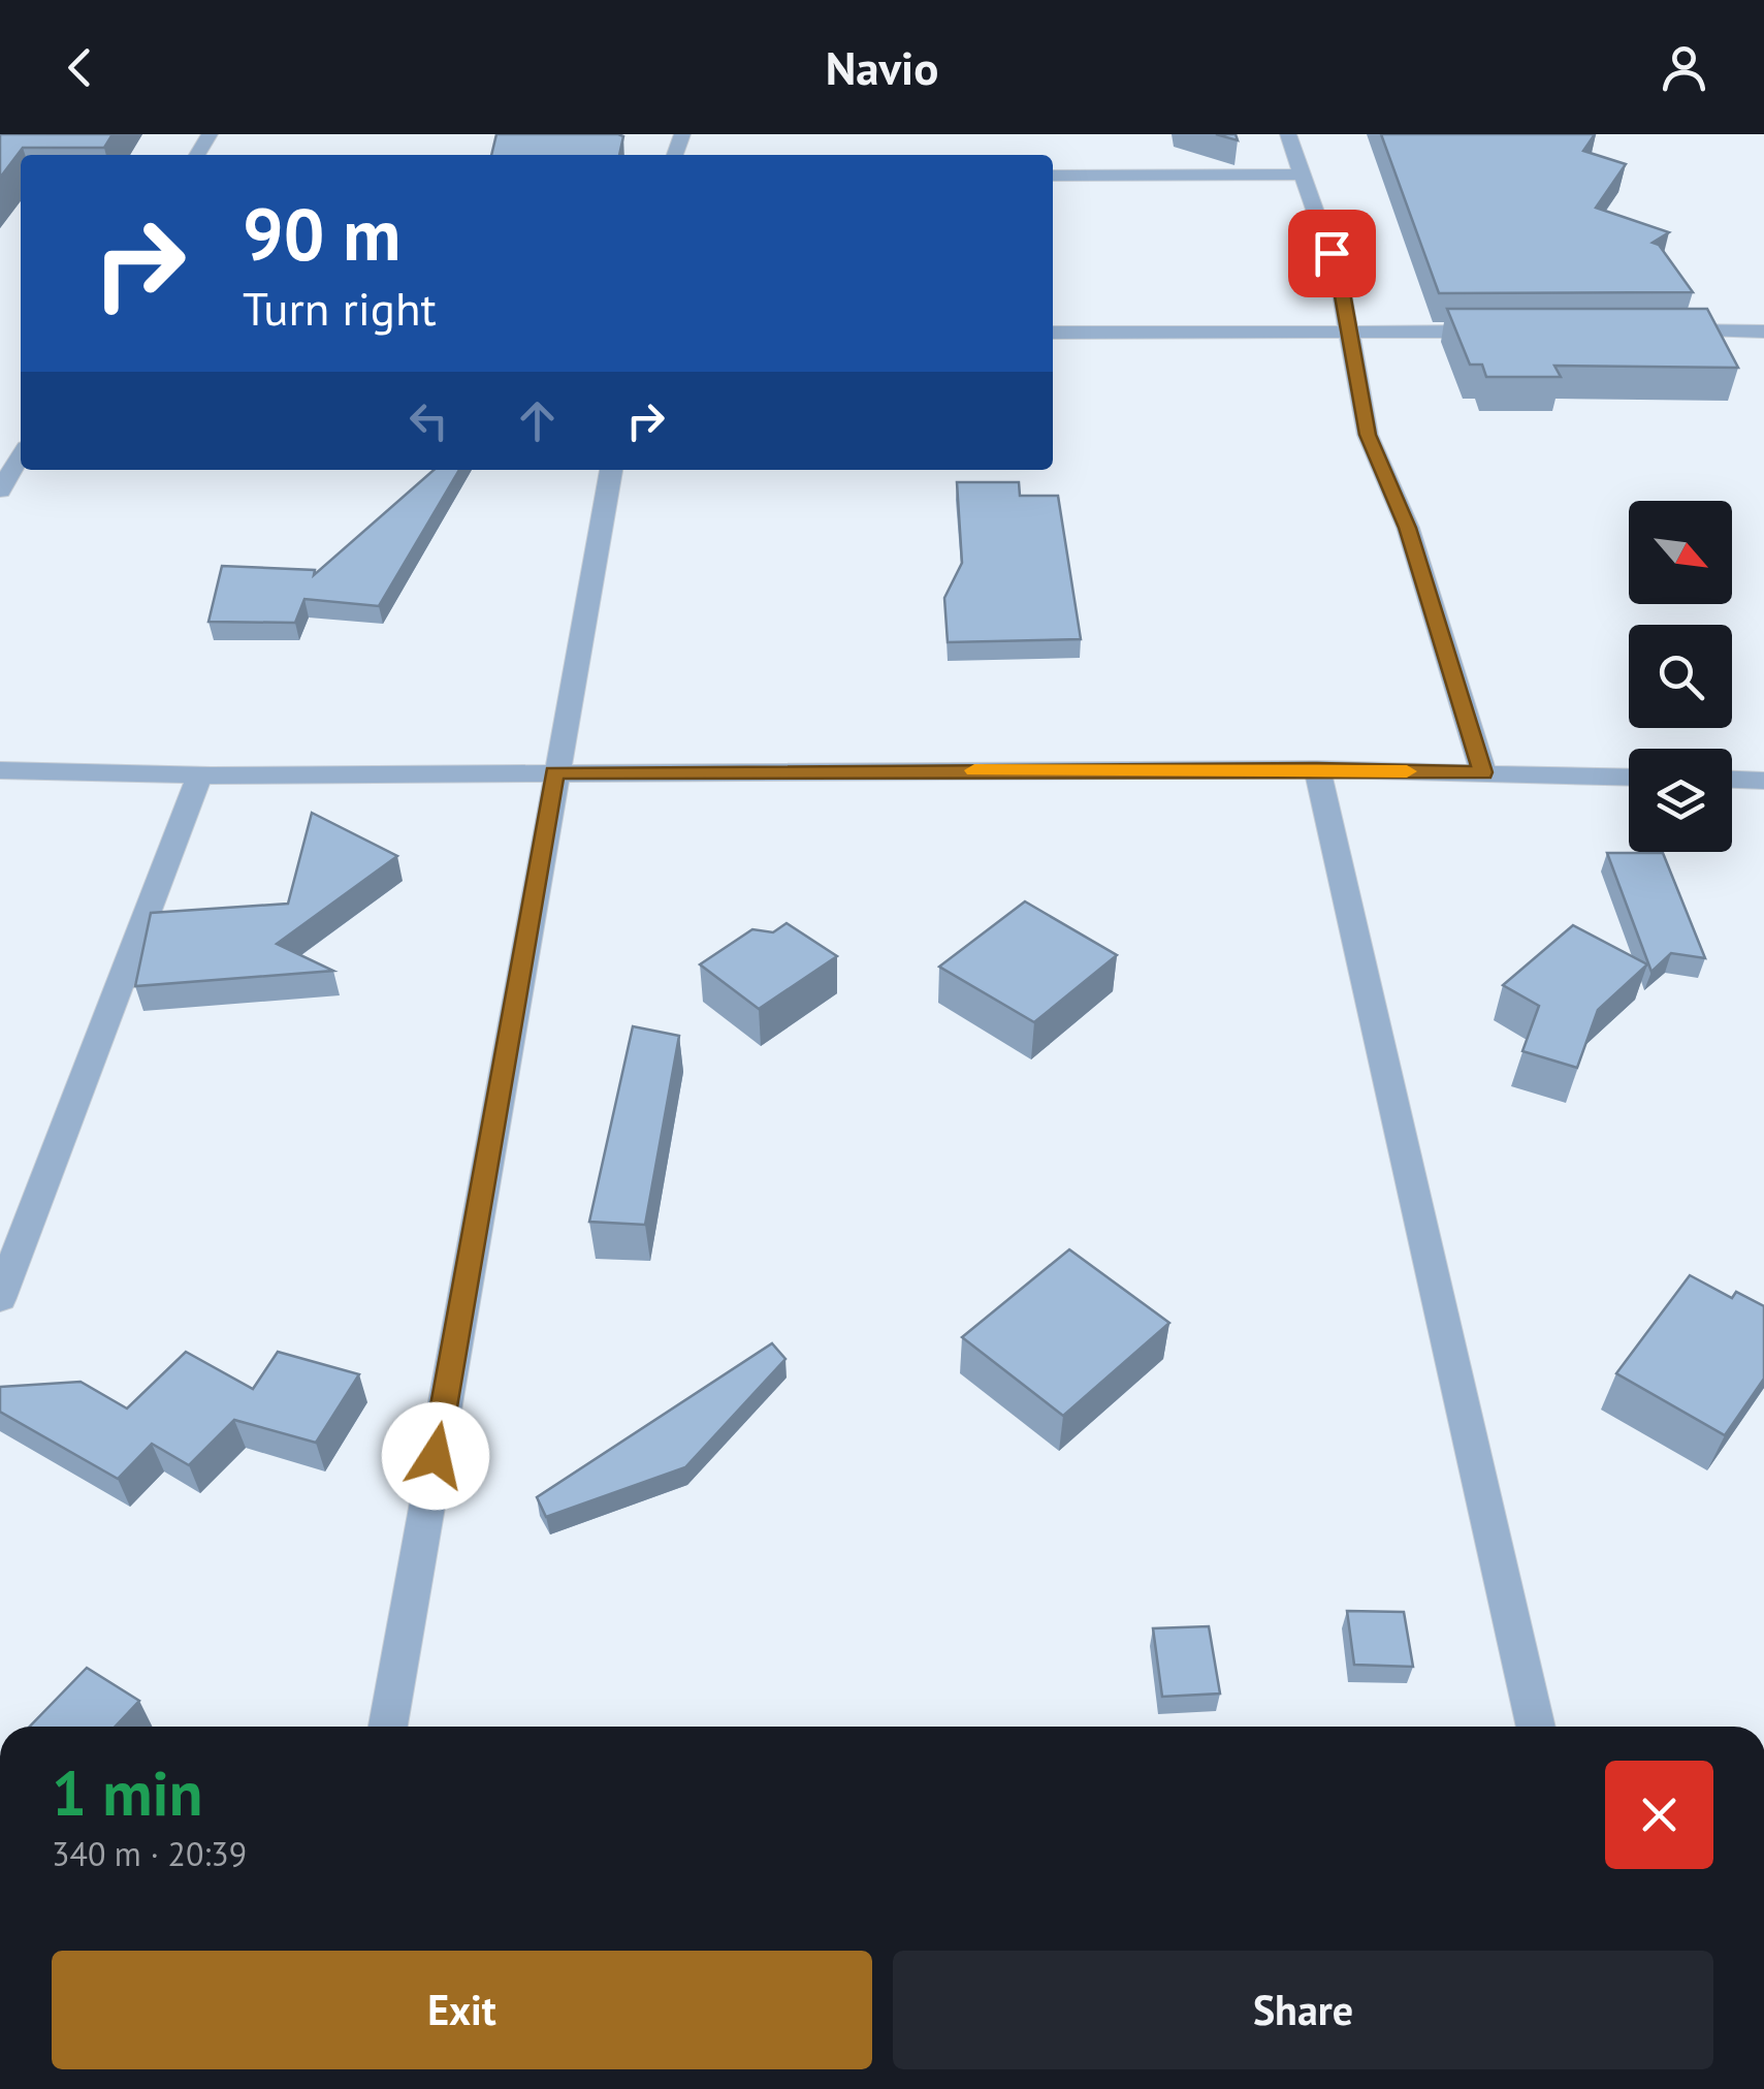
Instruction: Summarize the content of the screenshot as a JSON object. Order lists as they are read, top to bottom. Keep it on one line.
{"north":"bottom right","page":{"header":"Navio","turn":["90 m","Turn right"],"heading":["1 min","340 m · 20:39"],"buttons":["Exit","Share"]}}
